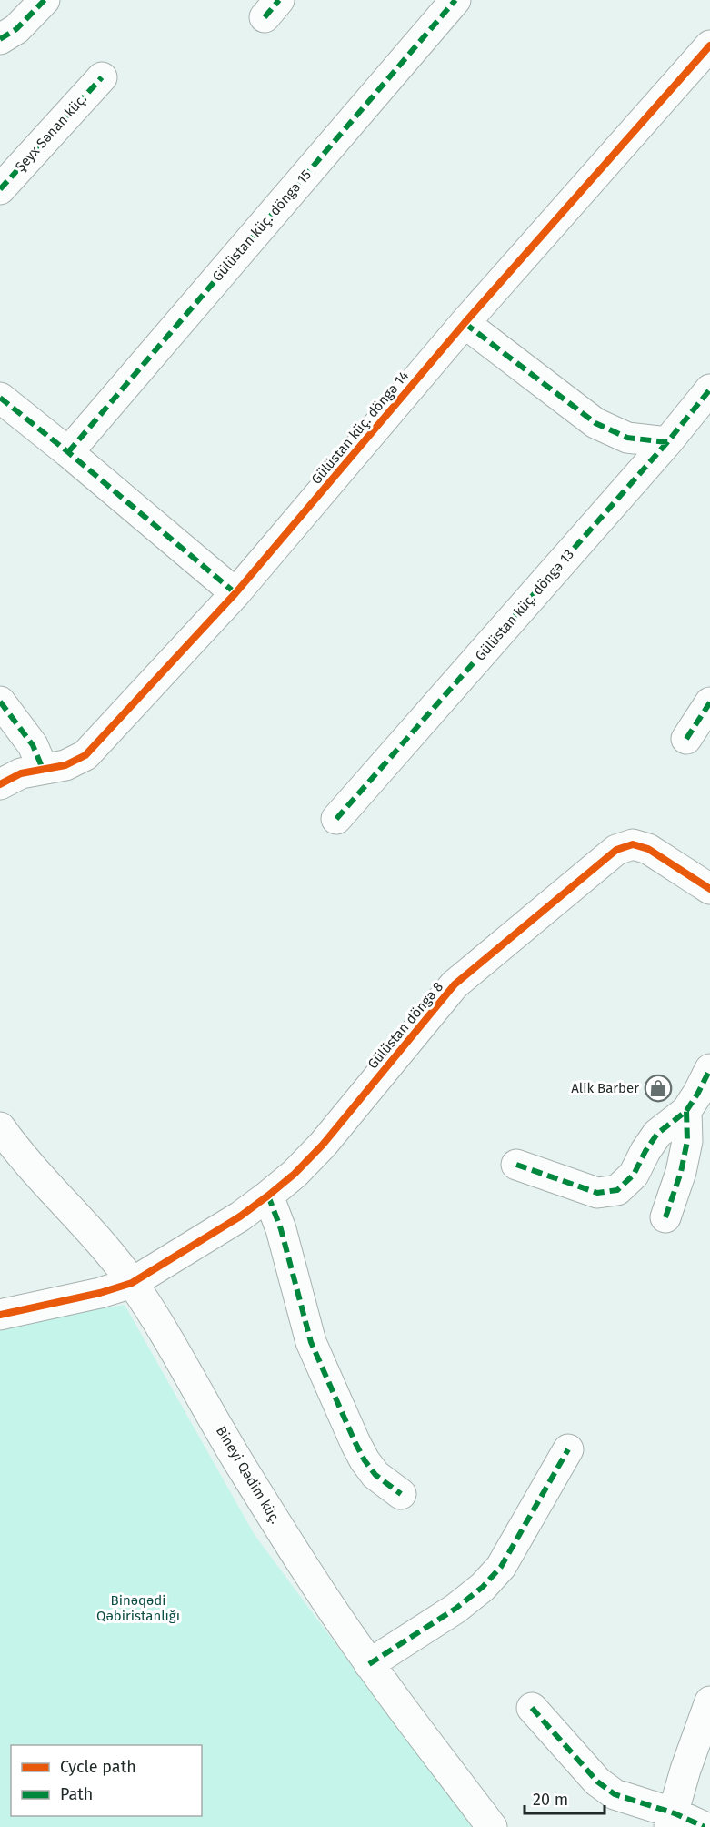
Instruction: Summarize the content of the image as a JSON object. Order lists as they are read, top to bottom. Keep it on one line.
{"streets":{"street":["Şeyx Sənan küç.","Gülüstan küç. döngə 15","Gülüstan küç. döngə 14","Gülüstan küç. döngə 13","Gülüstan döngə 8","Bineyi Qədim küç."]},"crossings":[["Gülüstan döngə 8","Bineyi Qədim küç."]],"parks":["Binəqədi Qəbiristanlığı"],"places":{"shop":["Alik Barber"]},"legend":["Cycle path","Path"],"scale_bar":"20 m"}
